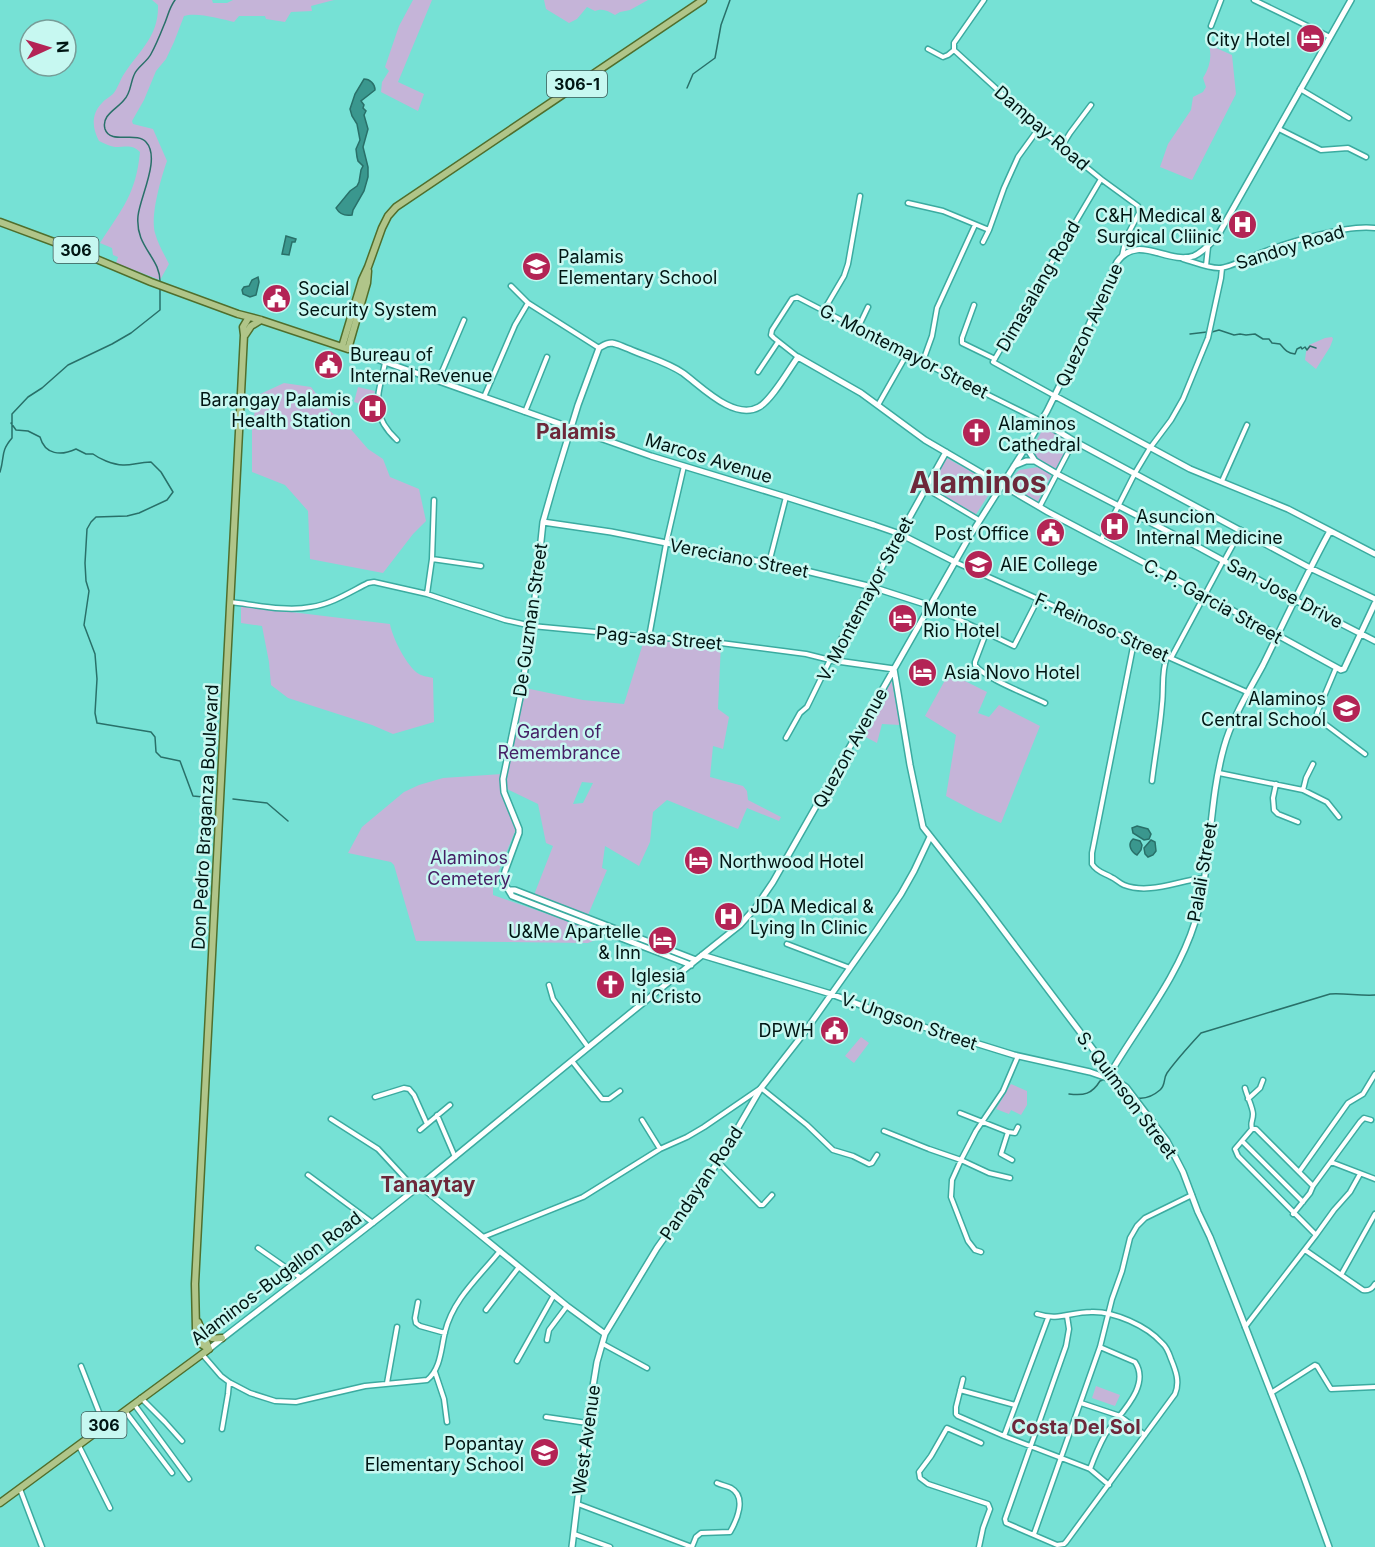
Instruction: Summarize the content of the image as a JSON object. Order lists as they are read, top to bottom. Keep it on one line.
{"streets":{"main road":["306-1","306","Marcos Avenue","Don Pedro Braganza Boulevard","Alaminos-Bugallon Road"],"street":["Dampay Road","Sandoy Road","Dimasalang Road","Quezon Avenue","G. Montemayor Street","Vereciano Street","San Jose Drive","V. Montemayor Street","C. P. Garcia Street","De Guzman Street","F. Reinoso Street","Pag-asa Street","Palali Street","V. Ungson Street","S. Quimson Street","Pandayan Road","West Avenue"]},"crossings":[["306-1","Marcos Avenue"],["Dampay Road","Dimasalang Road"],["Dampay Road","Quezon Avenue"],["Sandoy Road","Quezon Avenue"],["306","Marcos Avenue"],["306","Don Pedro Braganza Boulevard"],["Quezon Avenue","G. Montemayor Street"],["Quezon Avenue","Marcos Avenue"],["Quezon Avenue","Vereciano Street"],["Quezon Avenue","San Jose Drive"],["Quezon Avenue","C. P. Garcia Street"],["Quezon Avenue","F. Reinoso Street"],["Quezon Avenue","Pag-asa Street"],["Quezon Avenue","V. Ungson Street"],["Quezon Avenue","S. Quimson Street"],["Quezon Avenue","Alaminos-Bugallon Road"],["G. Montemayor Street","C. P. Garcia Street"],["Marcos Avenue","V. Montemayor Street"],["Marcos Avenue","De Guzman Street"],["Marcos Avenue","F. Reinoso Street"],["Vereciano Street","V. Montemayor Street"],["Vereciano Street","De Guzman Street"],["San Jose Drive","Palali Street"],["V. Montemayor Street","C. P. Garcia Street"],["V. Montemayor Street","Pag-asa Street"],["C. P. Garcia Street","Palali Street"],["De Guzman Street","Pag-asa Street"],["F. Reinoso Street","Palali Street"],["Pag-asa Street","Don Pedro Braganza Boulevard"],["Pag-asa Street","S. Quimson Street"],["Don Pedro Braganza Boulevard","Alaminos-Bugallon Road"],["Palali Street","S. Quimson Street"],["V. Ungson Street","S. Quimson Street"],["V. Ungson Street","Pandayan Road"],["V. Ungson Street","Alaminos-Bugallon Road"],["S. Quimson Street","Pandayan Road"],["Pandayan Road","West Avenue"]],"districts":["Palamis","Alaminos","Tanaytay","Costa Del Sol"],"parks":["Garden of Remembrance","Alaminos Cemetery"],"places":{"hotel":["City Hotel","Monte Rio Hotel","Asia Novo Hotel","Northwood Hotel","U&Me Apartelle & Inn"],"hospital":["C&H Medical & Surgical Cliinic","Barangay Palamis Health Station","Asuncion Internal Medicine","JDA Medical & Lying In Clinic"],"school or university":["Palamis Elementary School","AIE College","Alaminos Central School","Popantay Elementary School"],"public building":["Social Security System","Bureau of Internal Revenue","Post Office","DPWH"],"church":["Alaminos Cathedral","Iglesia ni Cristo"]},"north":"right"}
